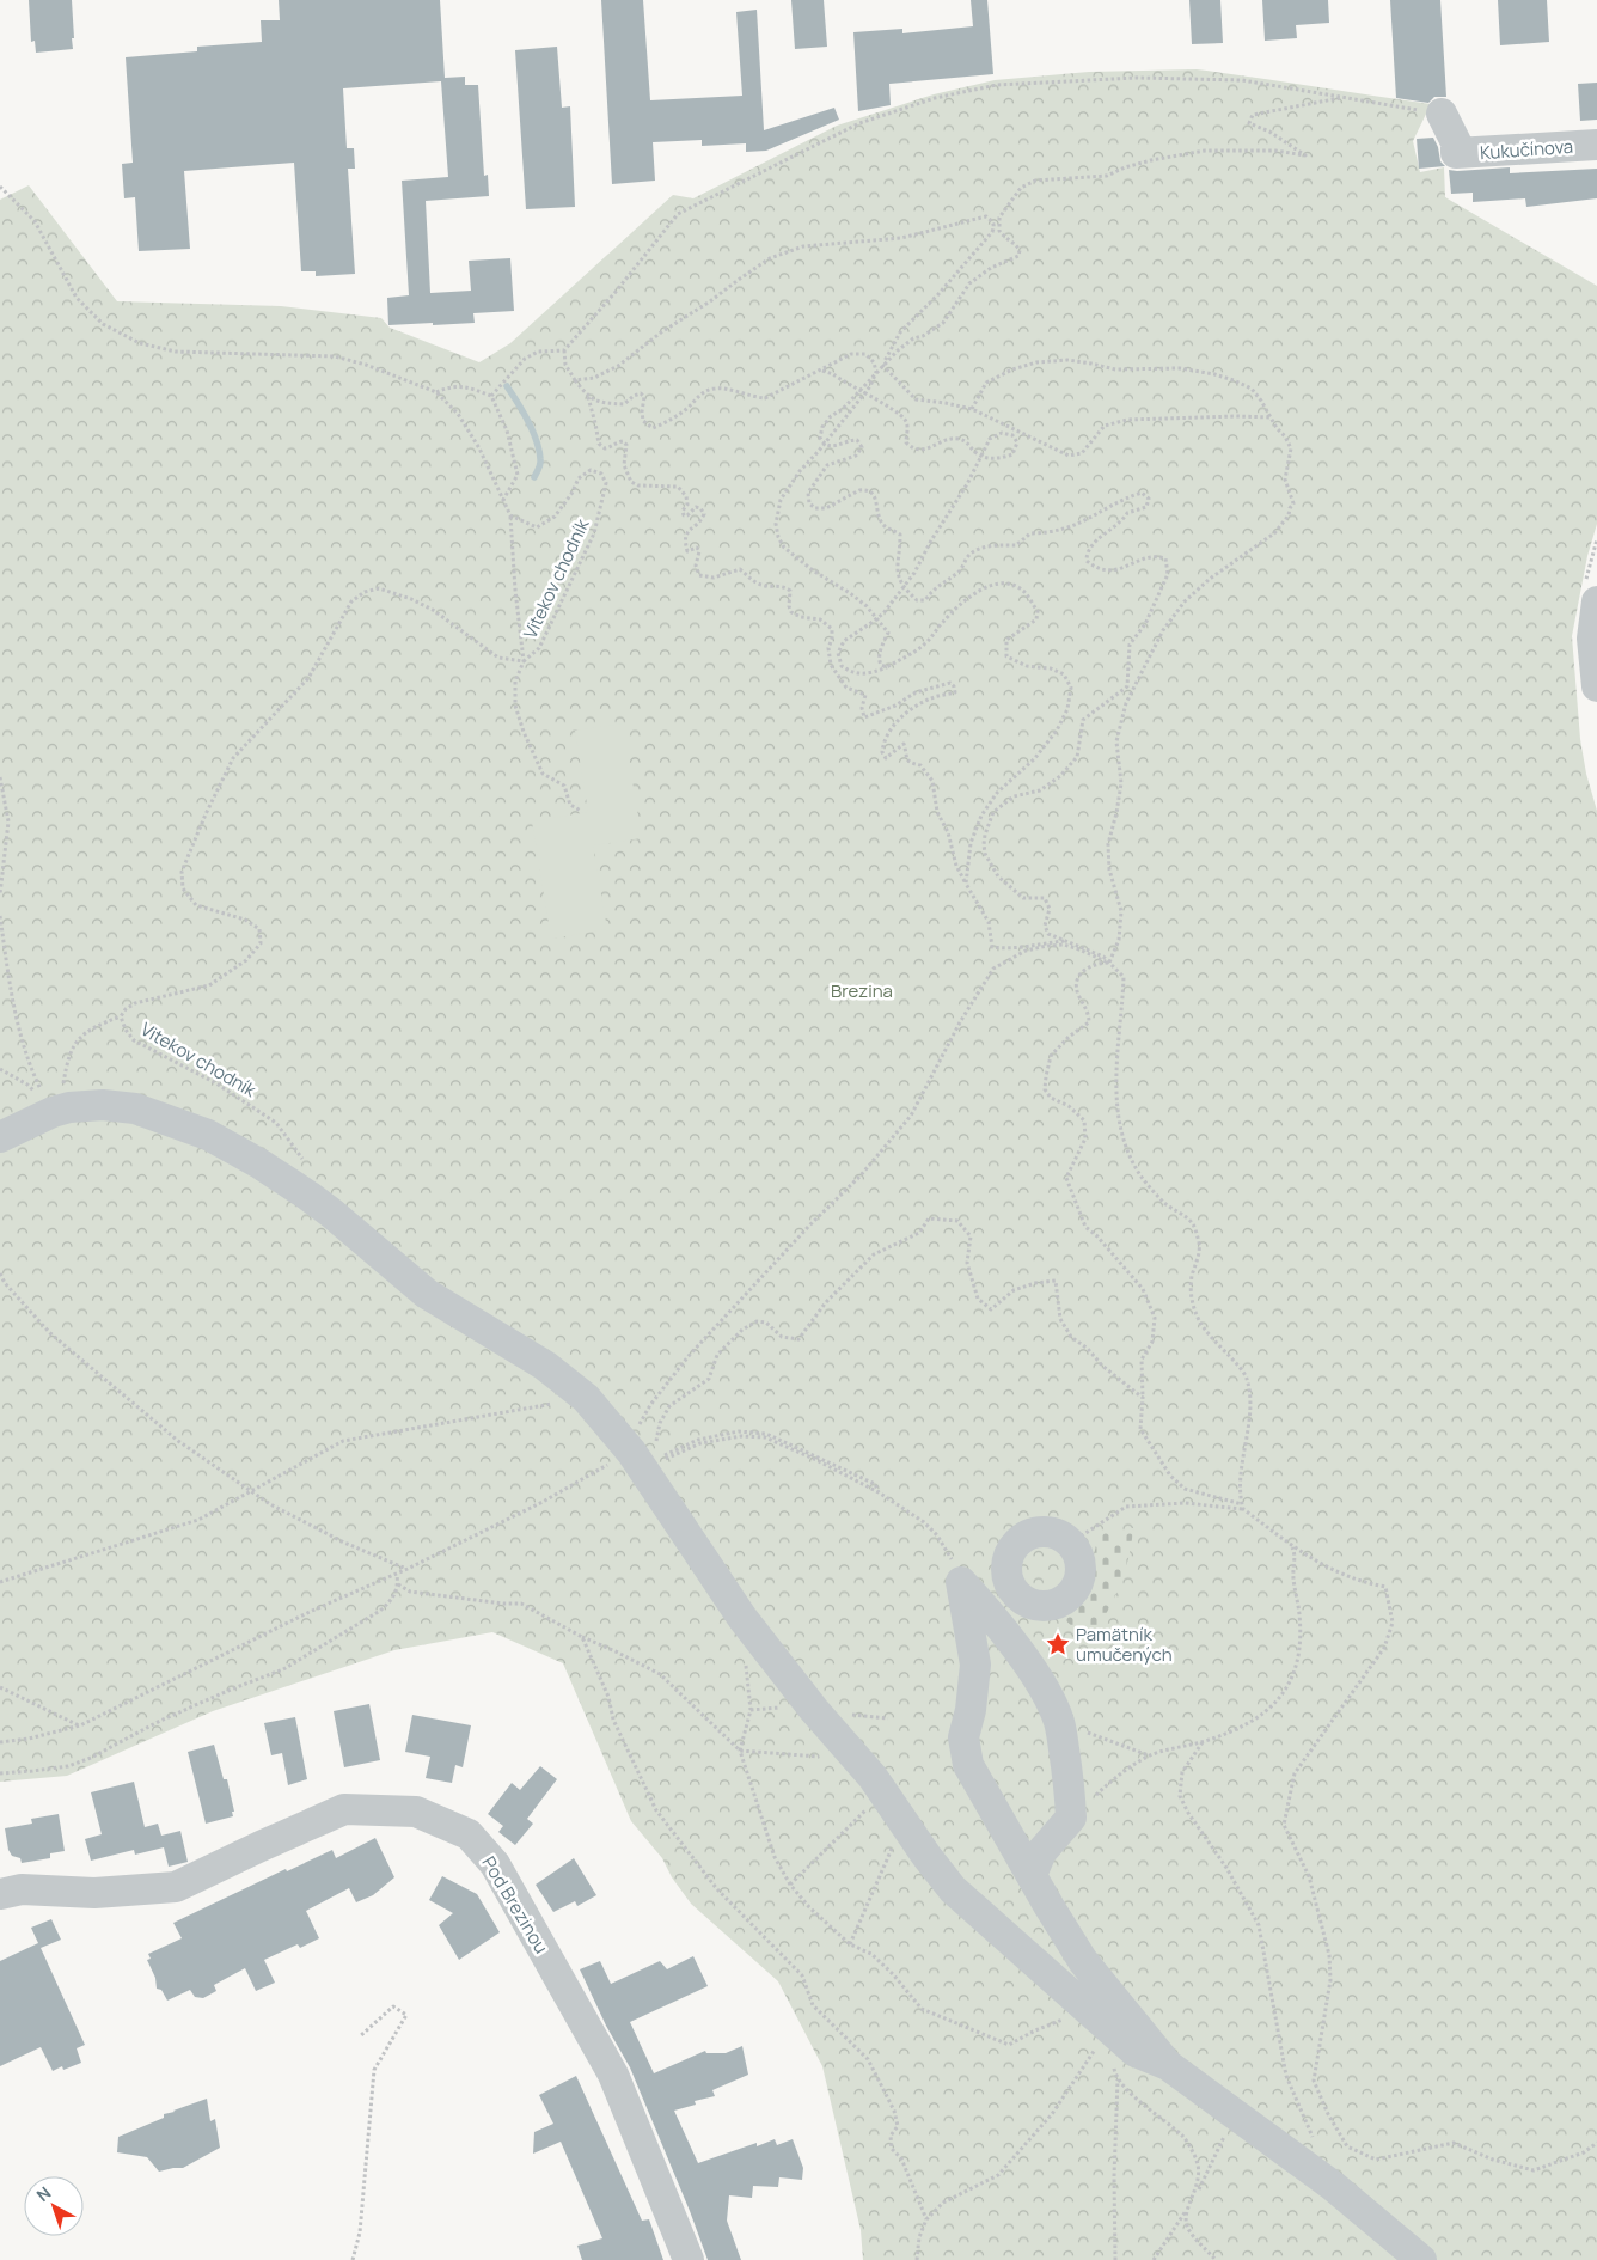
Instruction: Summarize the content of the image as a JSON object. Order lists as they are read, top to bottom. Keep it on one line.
{"streets":{"street":["Kukučínova","Pod Brezinou"],"path":["Vitekov chodník"]},"parks":["Brezina"],"places":{"place":["Pamätník umučených"]},"north":"top left"}
